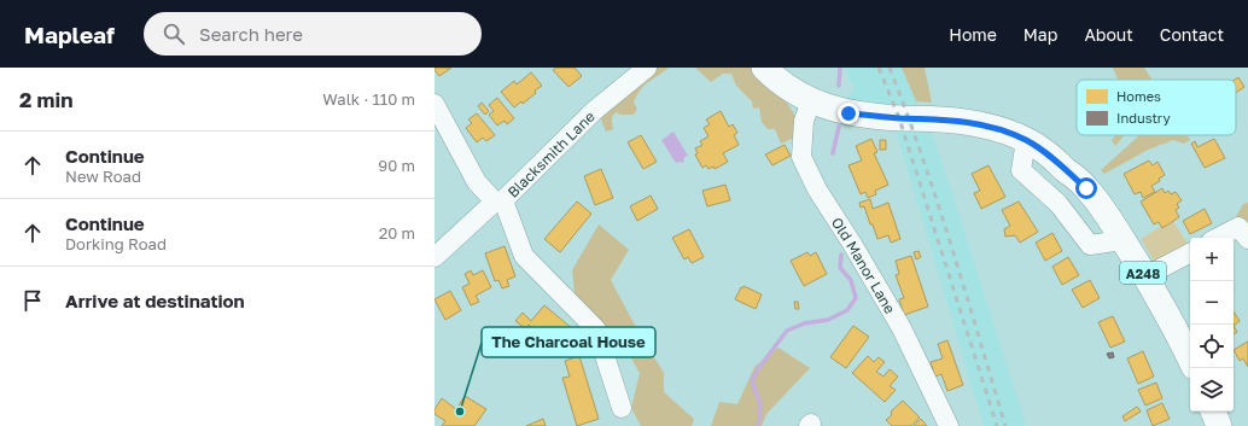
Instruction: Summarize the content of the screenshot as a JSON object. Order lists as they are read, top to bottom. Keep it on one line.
{"streets":{"main road":["A248"],"street":["Blacksmith Lane","Old Manor Lane"]},"crossings":[["Old Manor Lane","A248"]],"places":["The Charcoal House"],"legend":["Homes","Industry"],"page":{"header":"Mapleaf","search":"Search here","nav":["Home","Map","About","Contact"],"heading":["2 min","Walk · 110 m"],"list":[["Continue","New Road","90 m"],["Continue","Dorking Road","20 m"],"Arrive at destination"],"map_buttons":["+","−"]}}
